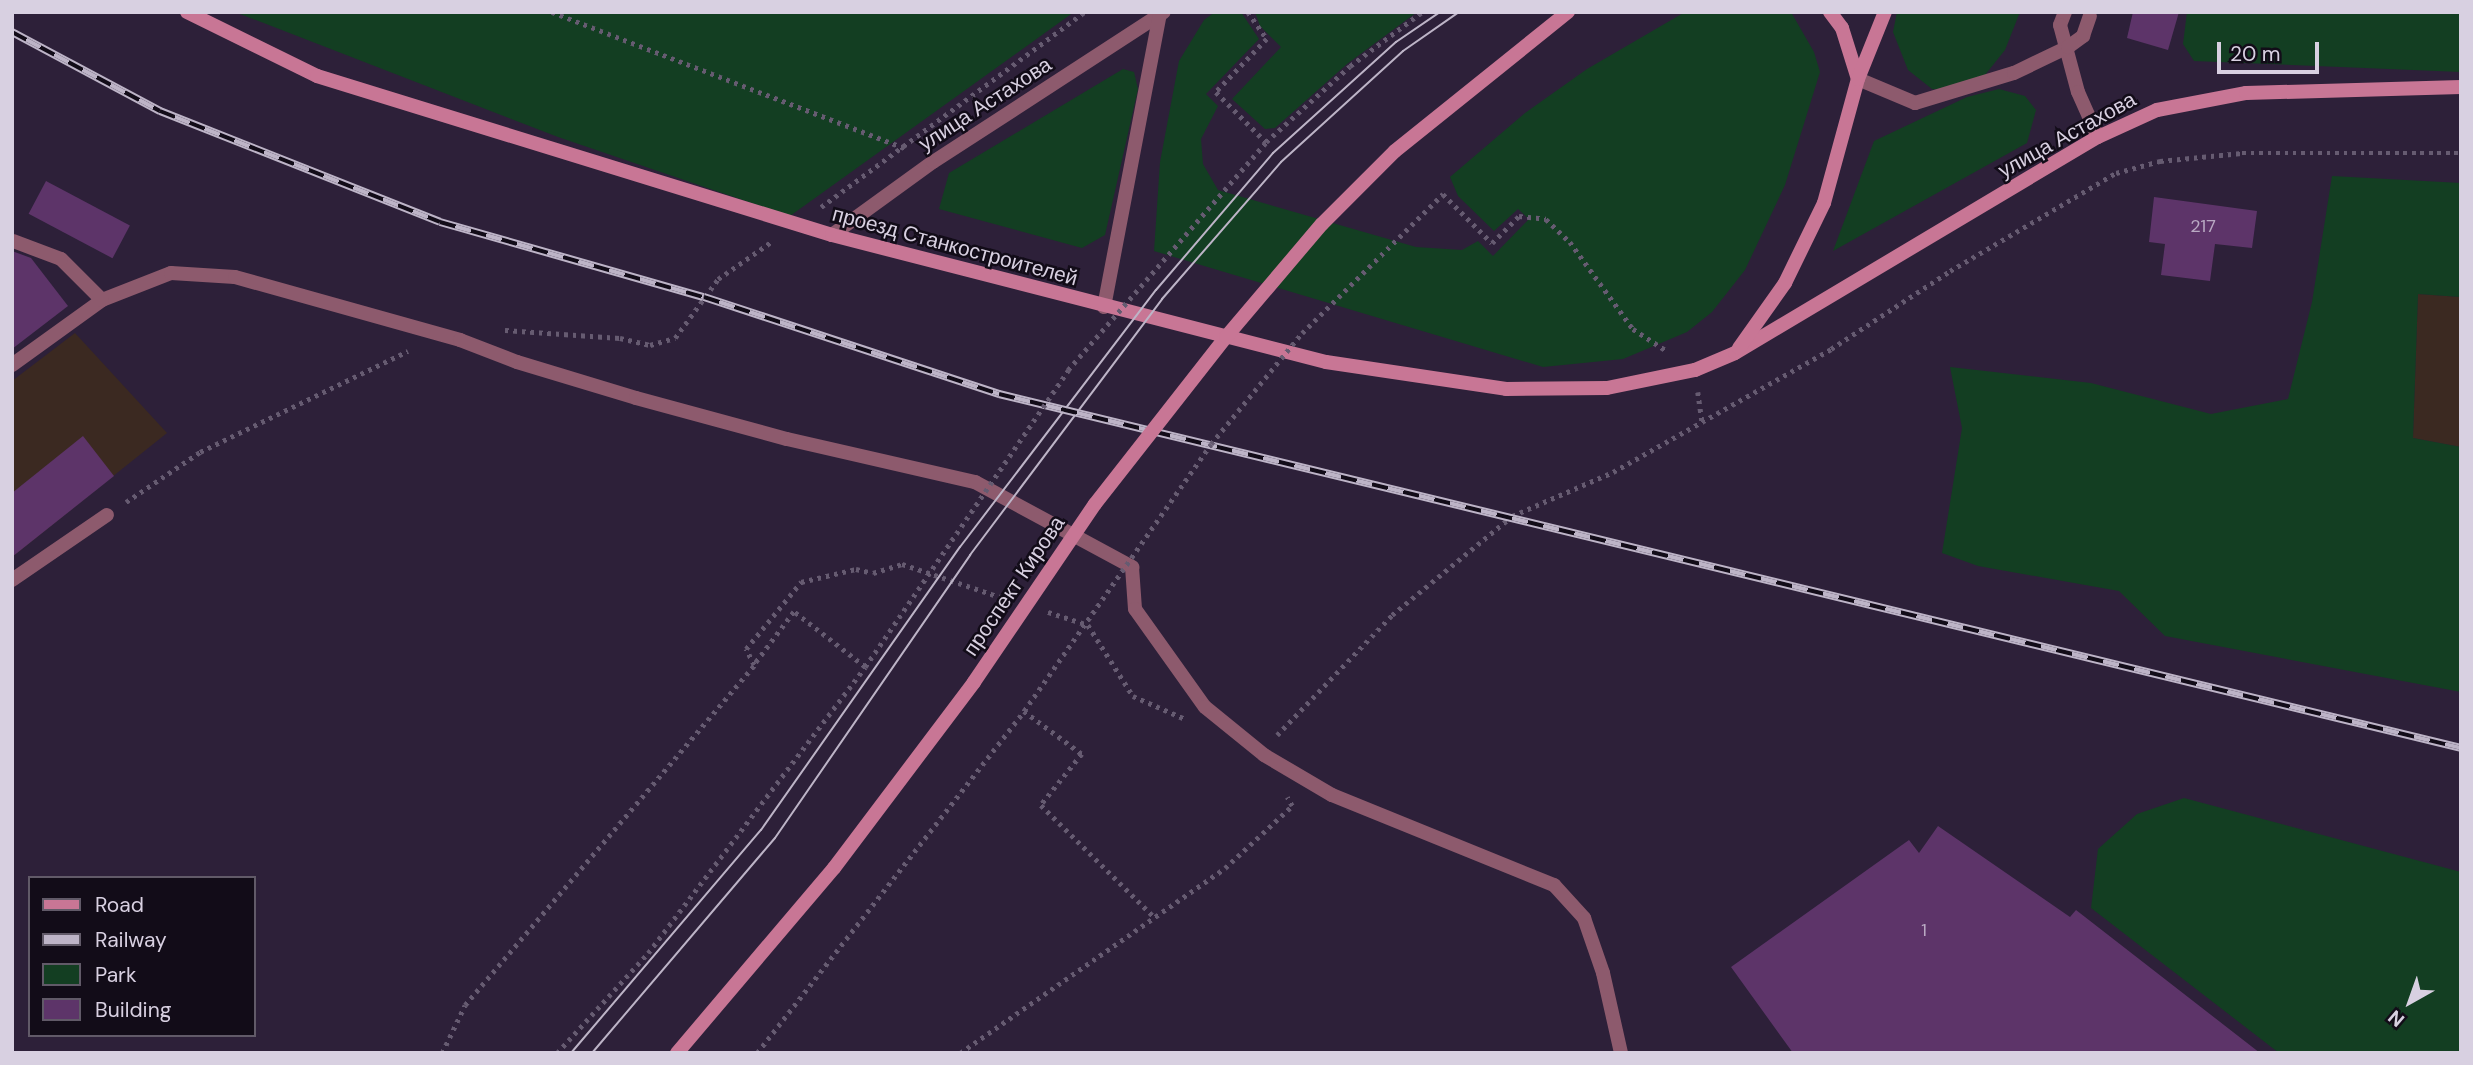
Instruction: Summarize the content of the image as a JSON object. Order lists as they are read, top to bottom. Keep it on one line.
{"streets":{"main road":["улица Астахова","проезд Станкостроителей","проспект Кирова"]},"crossings":[["улица Астахова","проезд Станкостроителей"]],"house_numbers":["217","1"],"legend":["Road","Railway","Park","Building"],"scale_bar":"20 m","north":"bottom left"}
